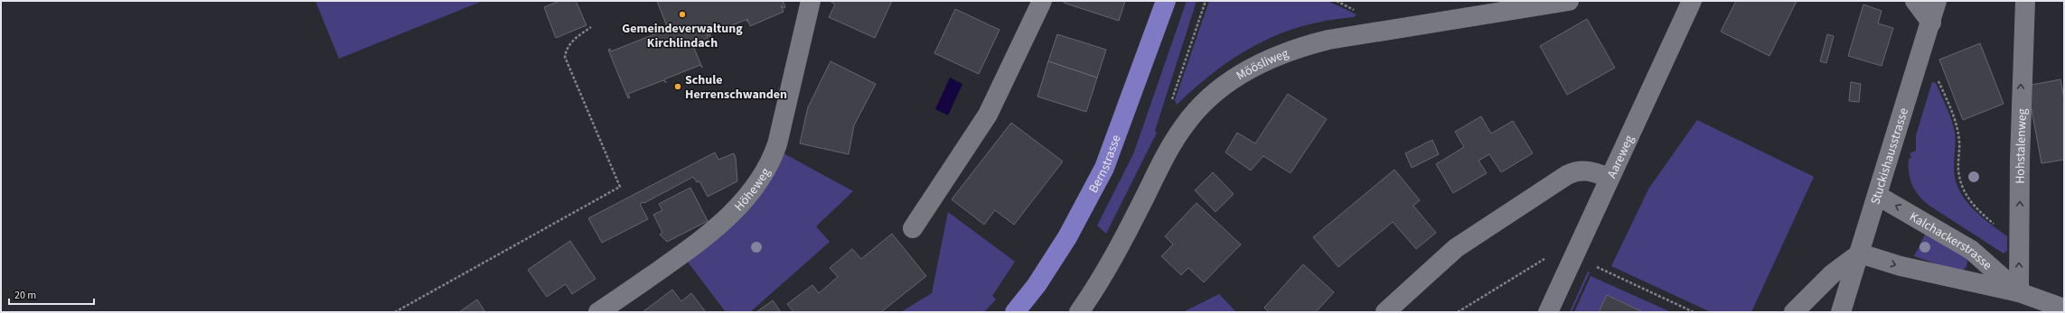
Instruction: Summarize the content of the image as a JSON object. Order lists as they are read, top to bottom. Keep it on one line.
{"streets":{"main road":["Bernstrasse"],"street":["Möösliweg","Hohstalenweg","Aareweg","Stuckishausstrasse","Höheweg","Kalchackerstrasse"]},"crossings":[["Hohstalenweg","Kalchackerstrasse"],["Stuckishausstrasse","Kalchackerstrasse"]],"one_way":["Hohstalenweg"],"places":["Gemeindeverwaltung Kirchlindach","Schule Herrenschwanden"],"scale_bar":"20 m"}
